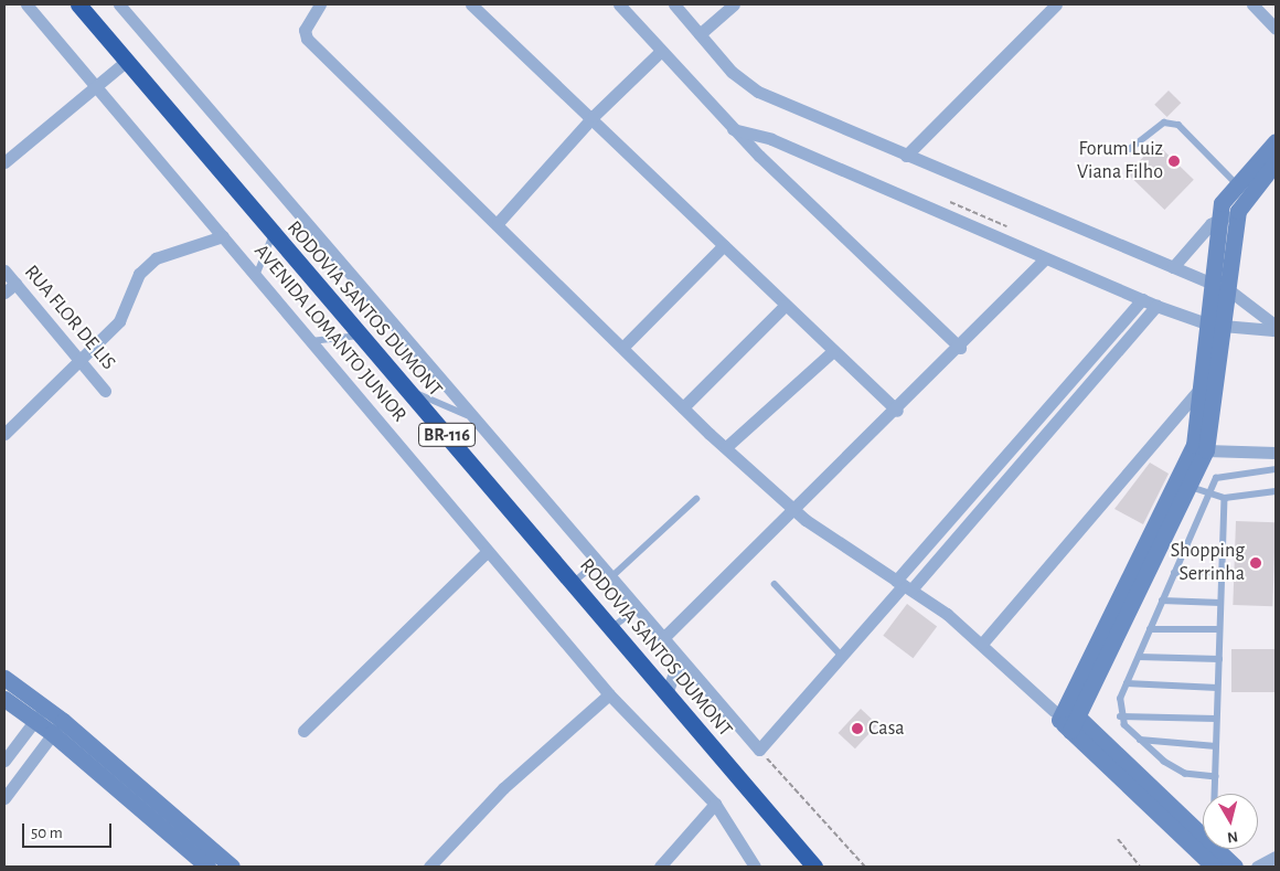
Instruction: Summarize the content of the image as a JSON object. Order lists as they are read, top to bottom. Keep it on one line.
{"streets":{"highway":["RODOVIA SANTOS DUMONT","BR-116"],"street":["RUA FLOR DE LIS","AVENIDA LOMANTO JUNIOR"]},"places":["Forum Luiz Viana Filho","Shopping Serrinha","Casa"],"scale_bar":"50 m","north":"bottom"}
